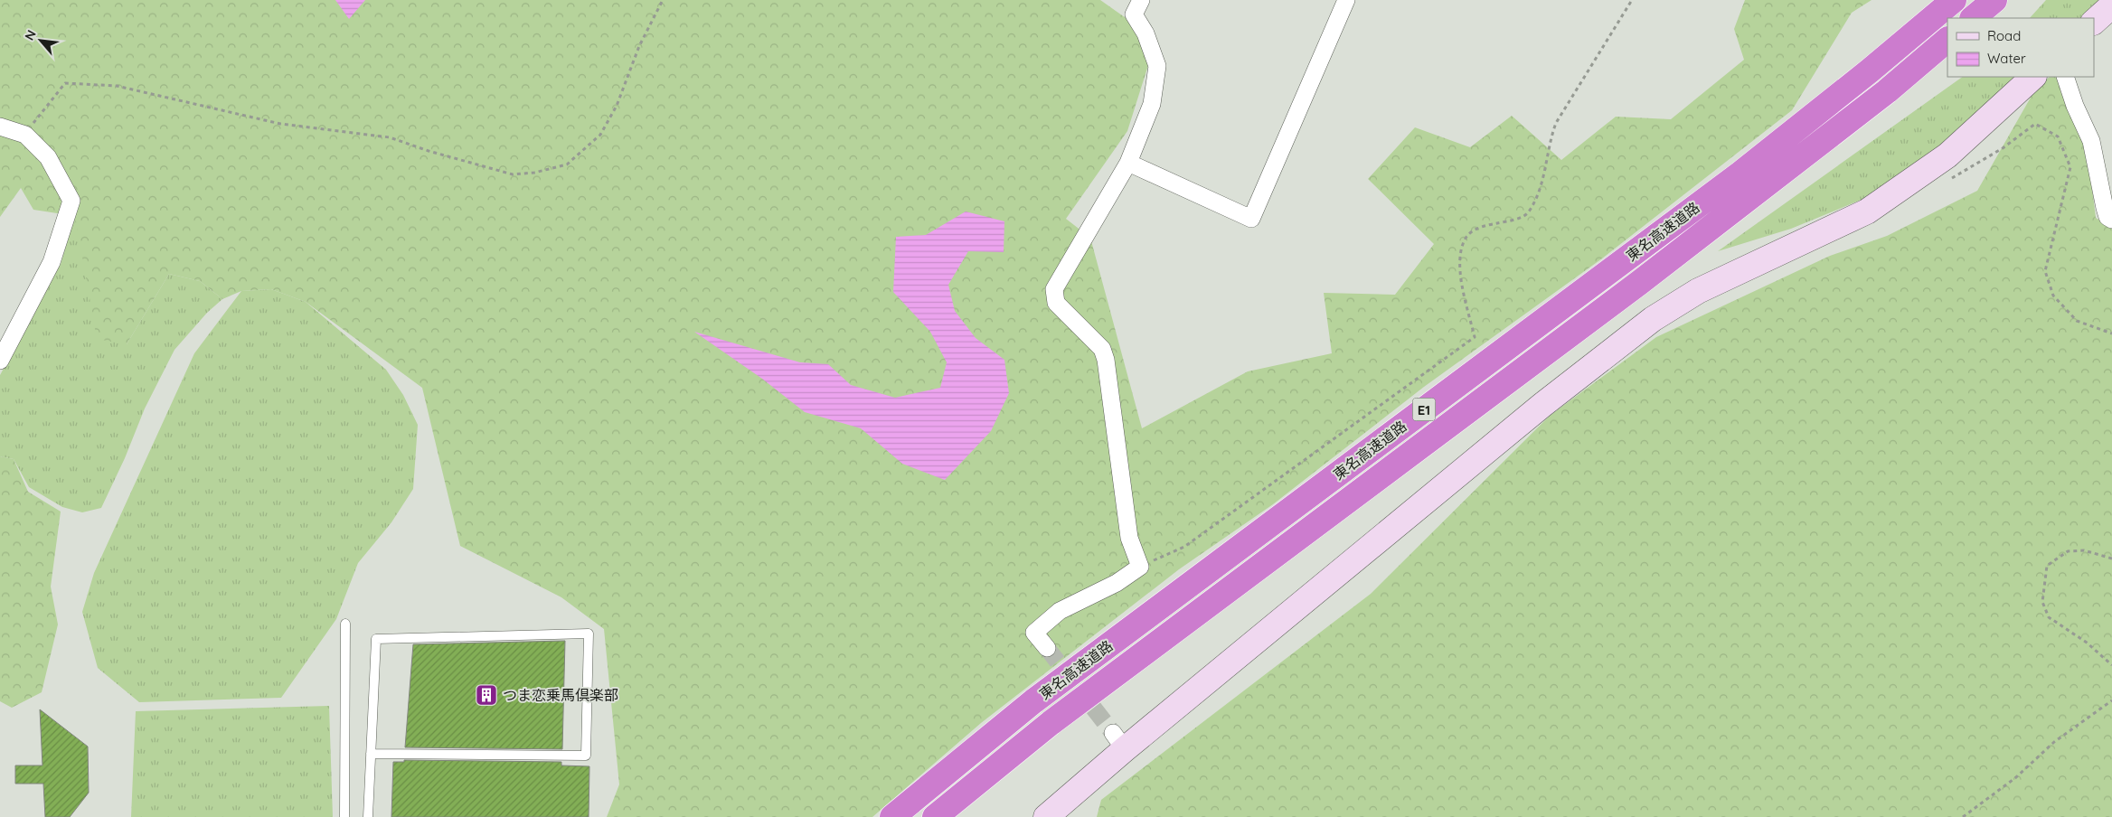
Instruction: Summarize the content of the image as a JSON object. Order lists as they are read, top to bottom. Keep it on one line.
{"streets":{"highway":["東名高速道路","E1"]},"places":{"building":["つま恋乗馬倶楽部"]},"legend":["Road","Water"],"north":"top left"}
